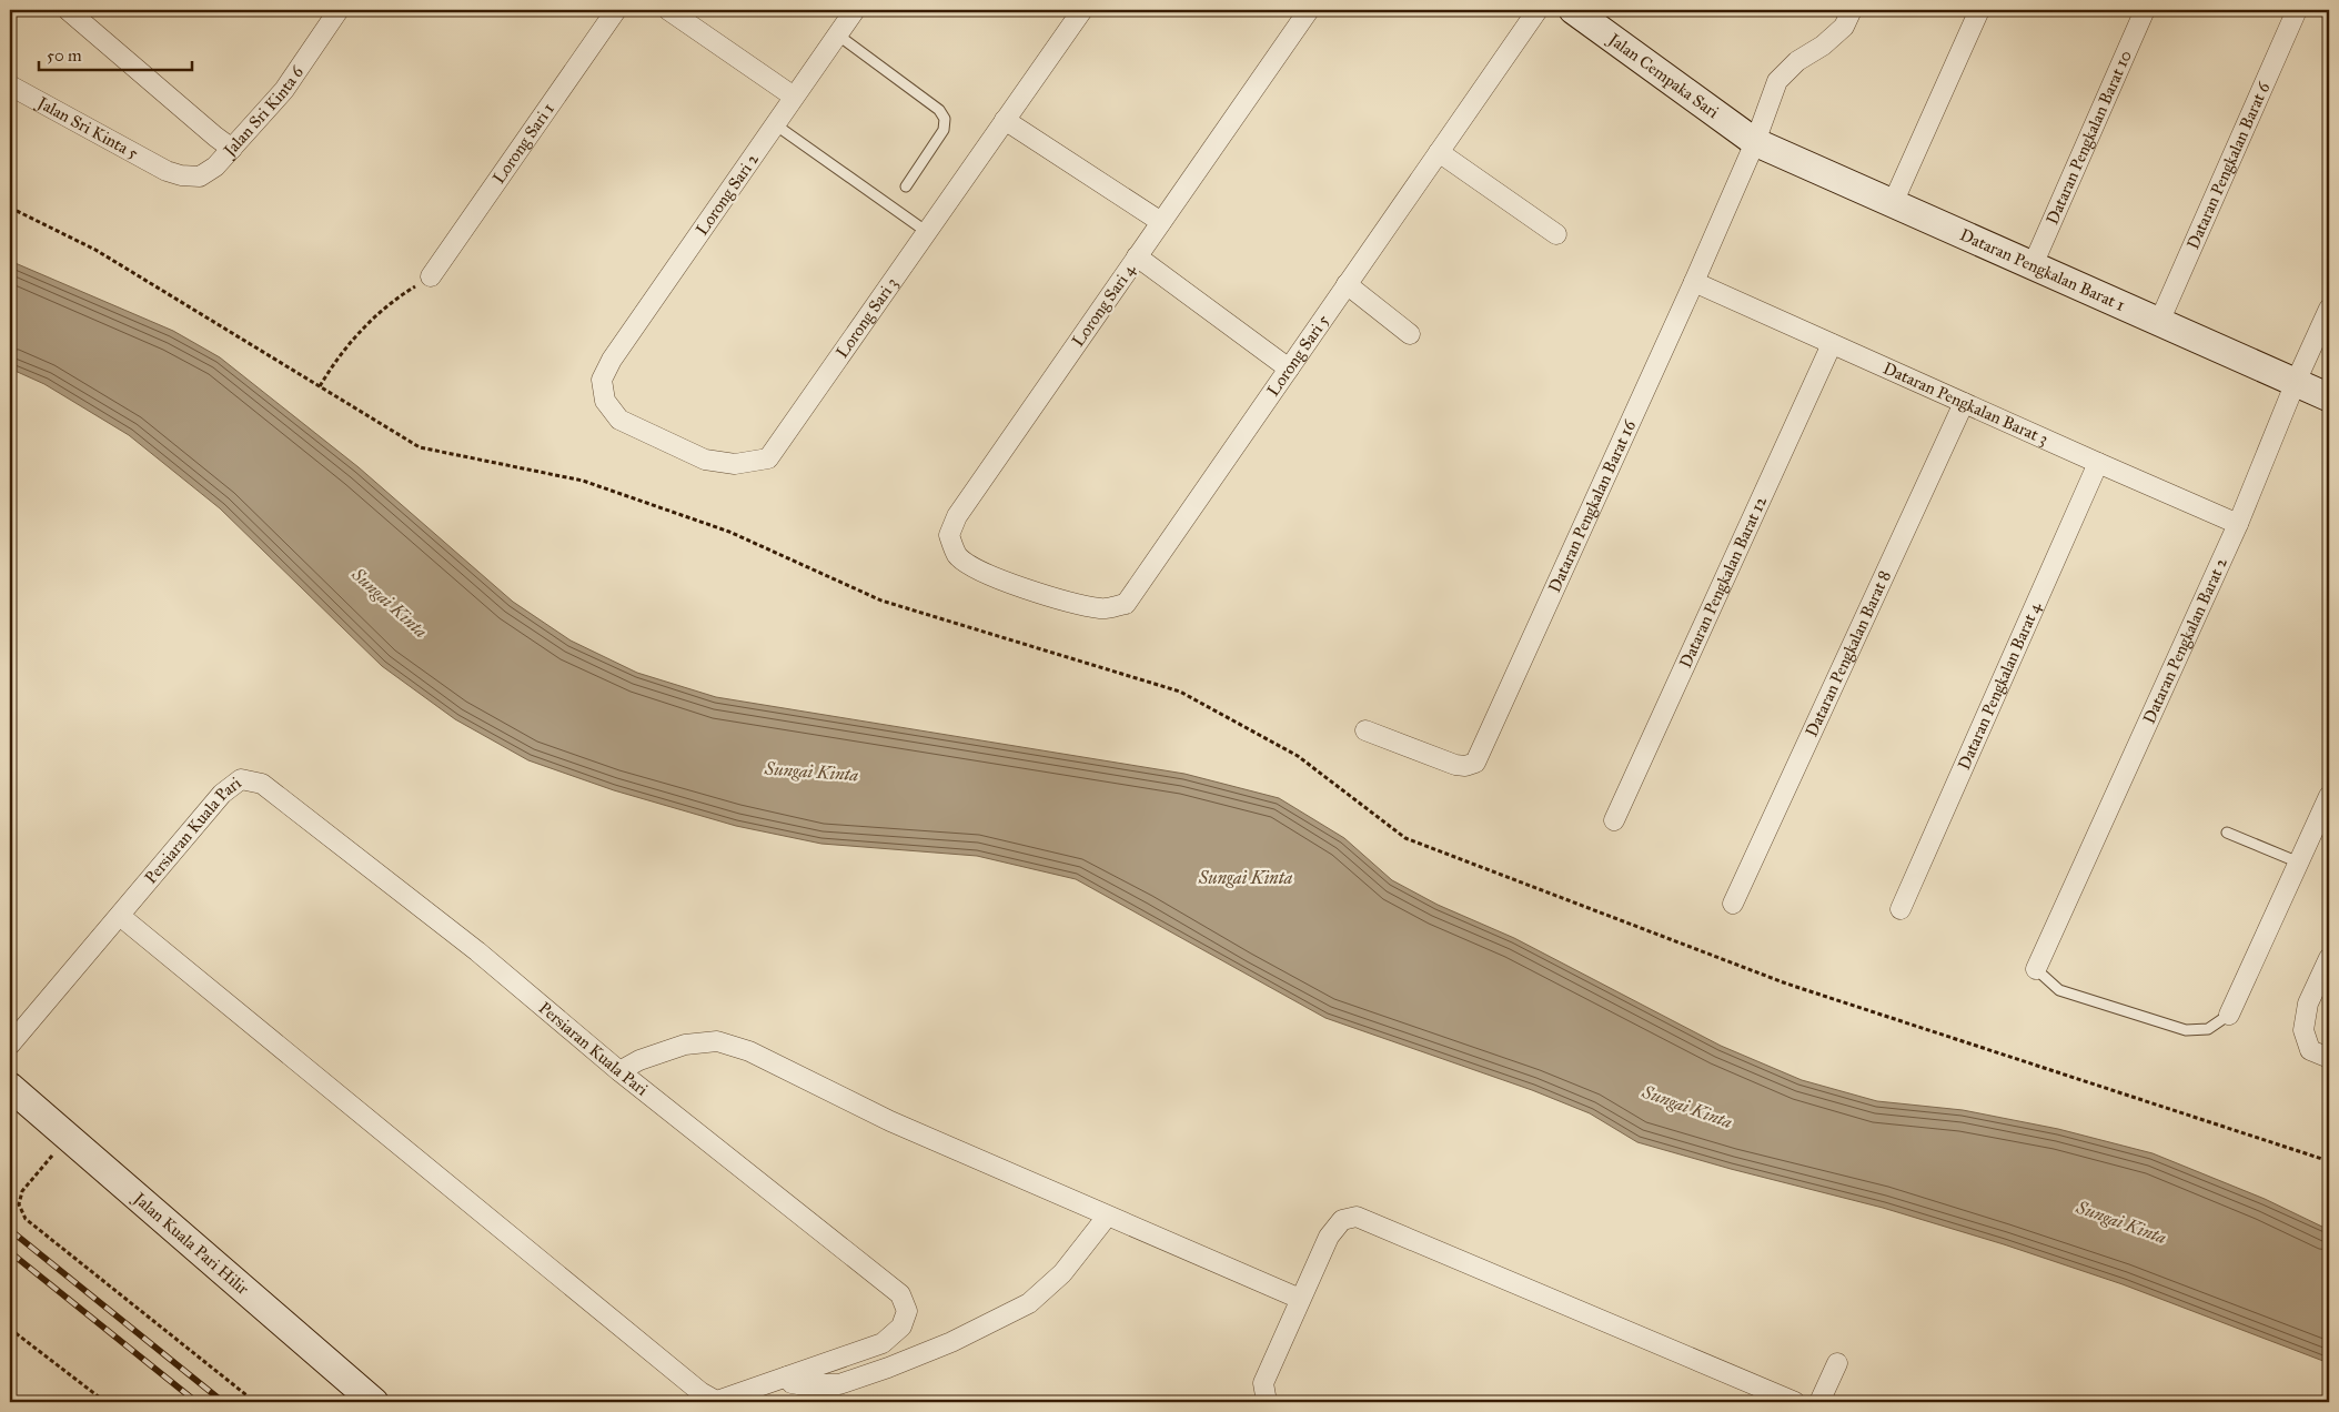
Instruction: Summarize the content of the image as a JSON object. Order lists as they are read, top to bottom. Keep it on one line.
{"streets":{"street":["Jalan Cempaka Sari","Jalan Sri Kinta 6","Jalan Sri Kinta 5","Dataran Pengkalan Barat 10","Lorong Sari 1","Dataran Pengkalan Barat 6","Lorong Sari 2","Dataran Pengkalan Barat 1","Lorong Sari 4","Lorong Sari 3","Lorong Sari 5","Dataran Pengkalan Barat 3","Dataran Pengkalan Barat 16","Dataran Pengkalan Barat 12","Dataran Pengkalan Barat 2","Dataran Pengkalan Barat 8","Dataran Pengkalan Barat 4","Persiaran Kuala Pari","Jalan Kuala Pari Hilir"]},"crossings":[["Jalan Cempaka Sari","Dataran Pengkalan Barat 1"],["Jalan Cempaka Sari","Dataran Pengkalan Barat 16"],["Jalan Sri Kinta 6","Jalan Sri Kinta 5"],["Dataran Pengkalan Barat 10","Dataran Pengkalan Barat 1"],["Dataran Pengkalan Barat 6","Dataran Pengkalan Barat 1"],["Lorong Sari 2","Lorong Sari 3"],["Dataran Pengkalan Barat 1","Dataran Pengkalan Barat 16"],["Dataran Pengkalan Barat 1","Dataran Pengkalan Barat 2"],["Lorong Sari 4","Lorong Sari 5"],["Dataran Pengkalan Barat 3","Dataran Pengkalan Barat 16"],["Dataran Pengkalan Barat 3","Dataran Pengkalan Barat 12"],["Dataran Pengkalan Barat 3","Dataran Pengkalan Barat 2"],["Dataran Pengkalan Barat 3","Dataran Pengkalan Barat 8"],["Dataran Pengkalan Barat 3","Dataran Pengkalan Barat 4"]],"water":["Sungai Kinta"],"scale_bar":"50 m"}
